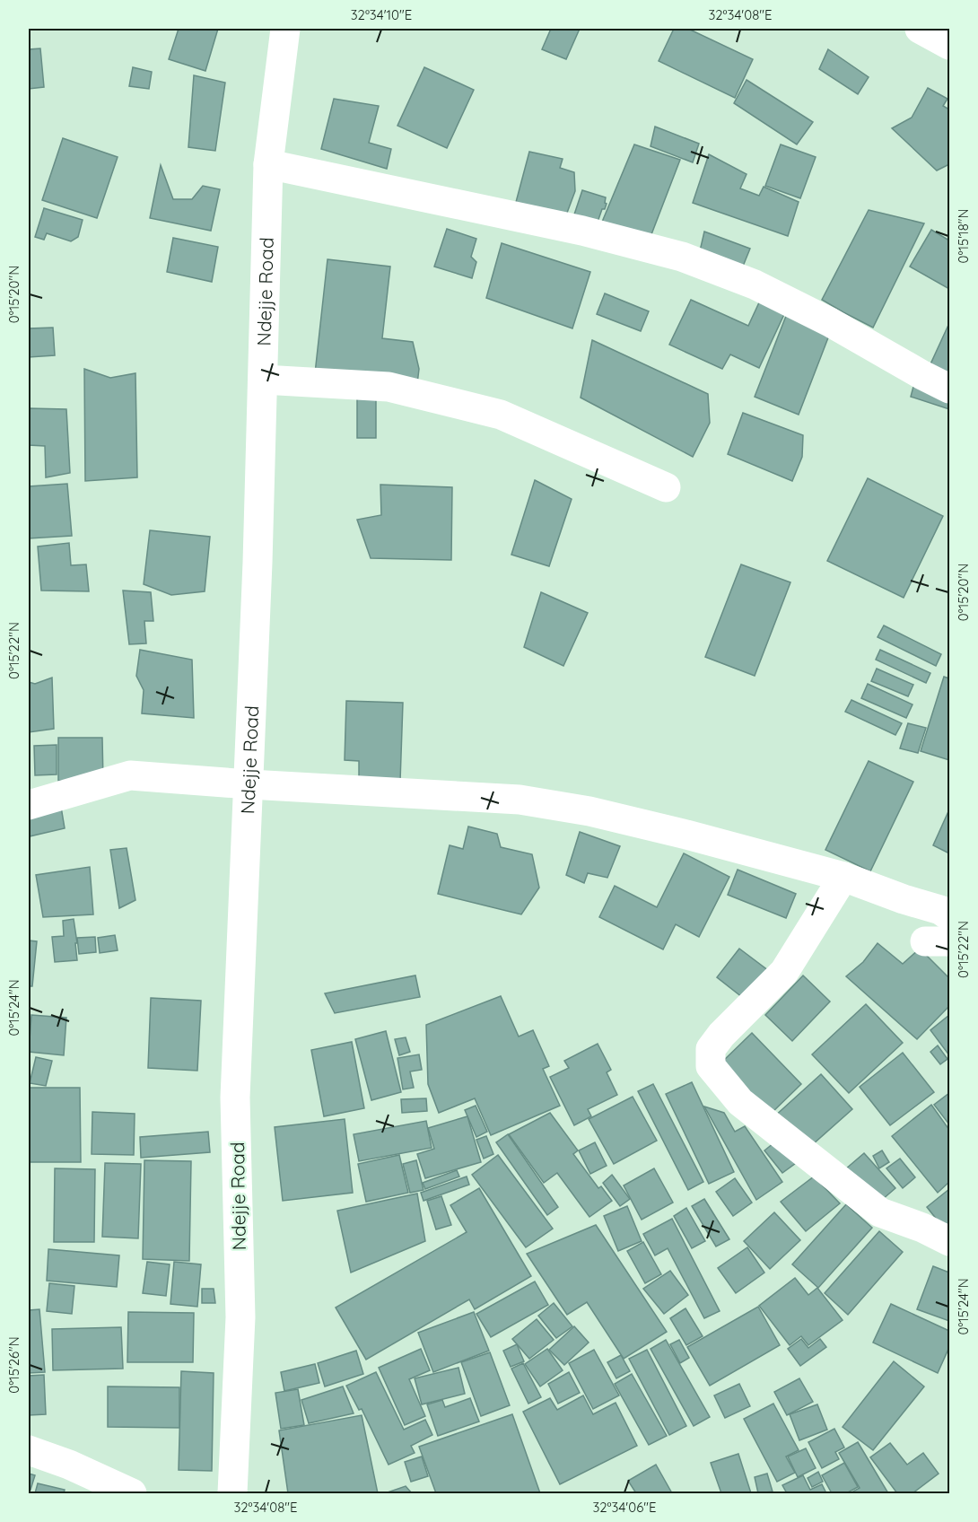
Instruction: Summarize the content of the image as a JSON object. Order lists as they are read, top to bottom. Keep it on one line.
{"streets":{"street":["Ndejje Road"]},"coordinates":["32°34'10\"E","32°34'08\"E","0°15'18\"N","0°15'20\"N","0°15'22\"N","0°15'24\"N","0°15'26\"N","32°34'06\"E"]}
